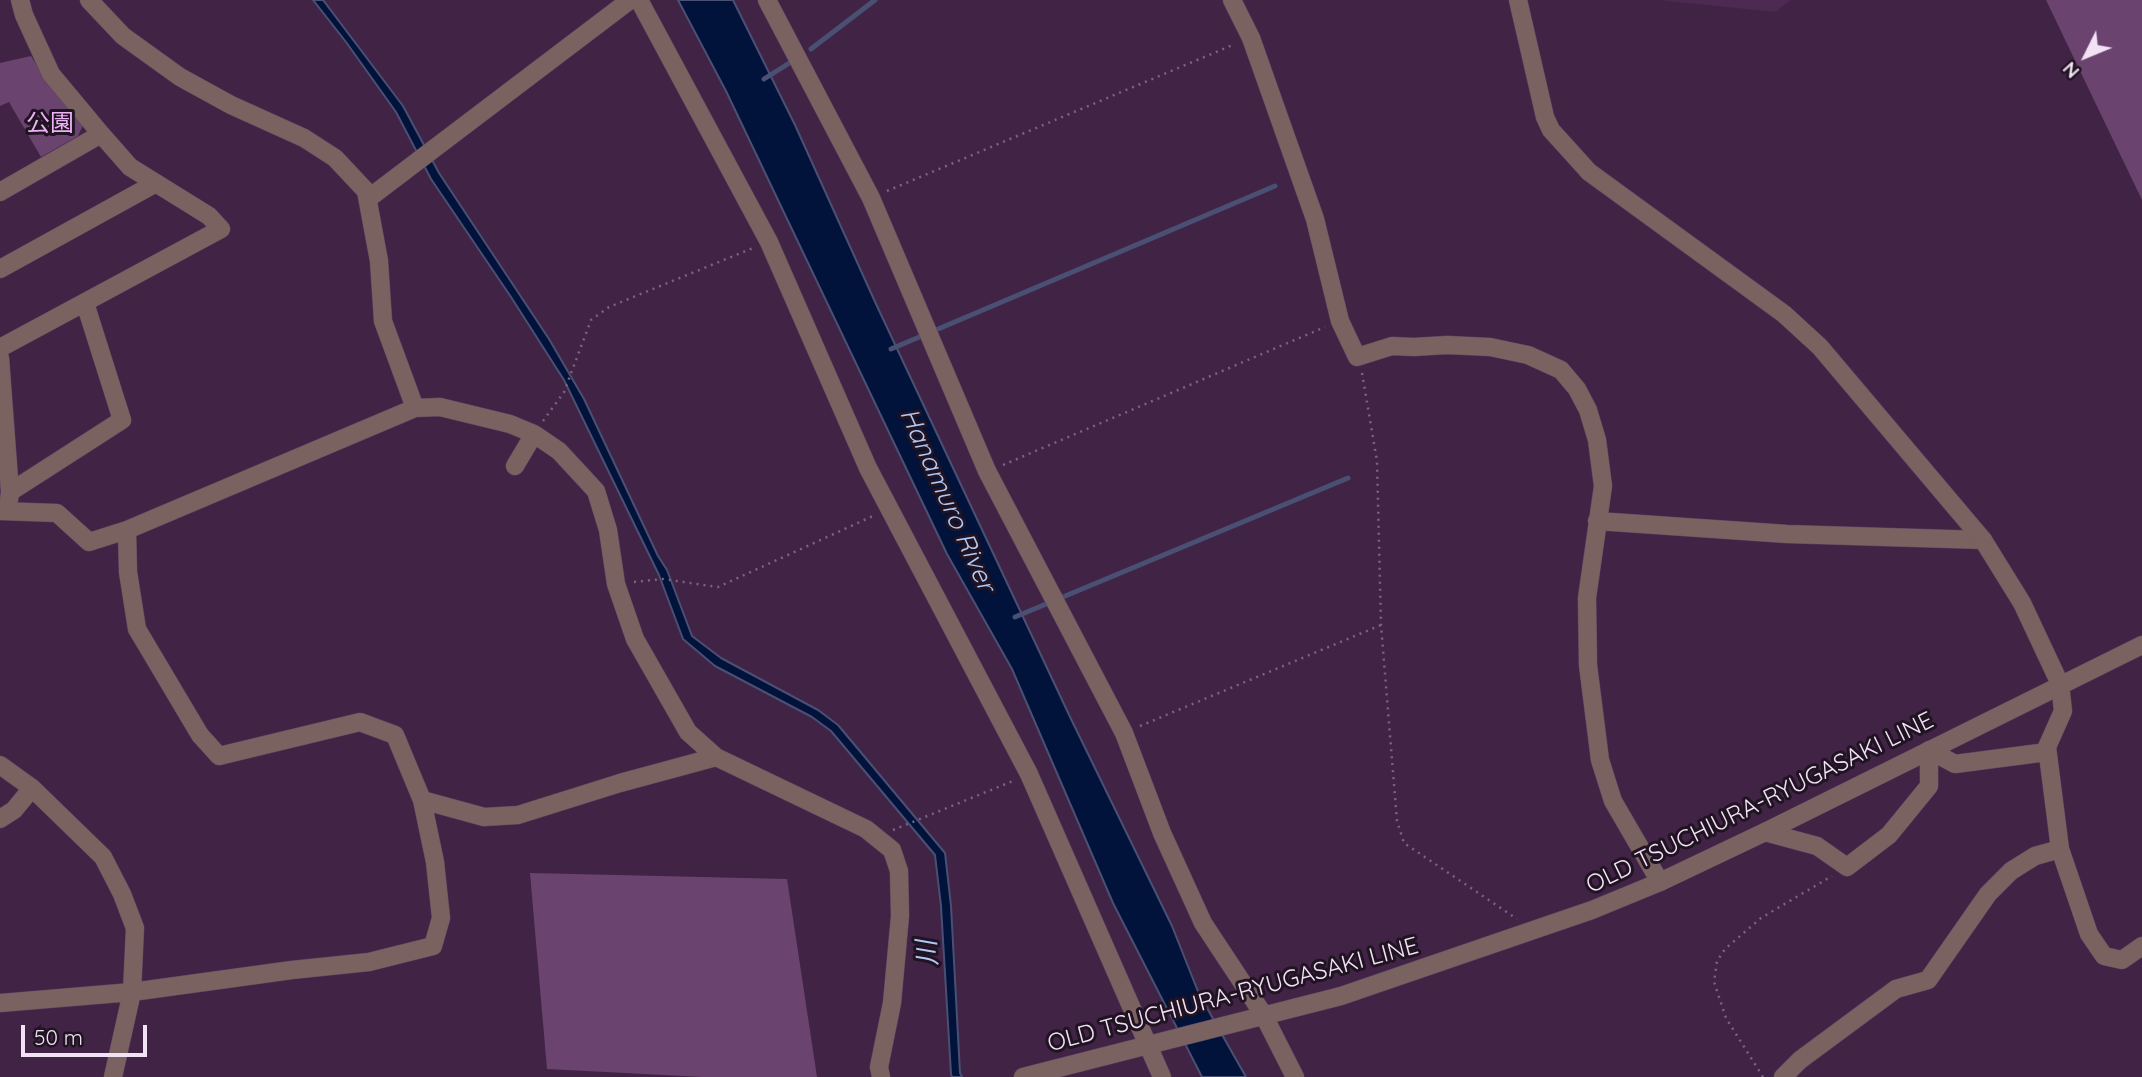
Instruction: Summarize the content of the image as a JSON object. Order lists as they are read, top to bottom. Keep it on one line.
{"streets":{"street":["OLD TSUCHIURA-RYUGASAKI LINE"]},"water":["Hanamuro River","川"],"parks":["公園"],"scale_bar":"50 m","north":"bottom left"}
